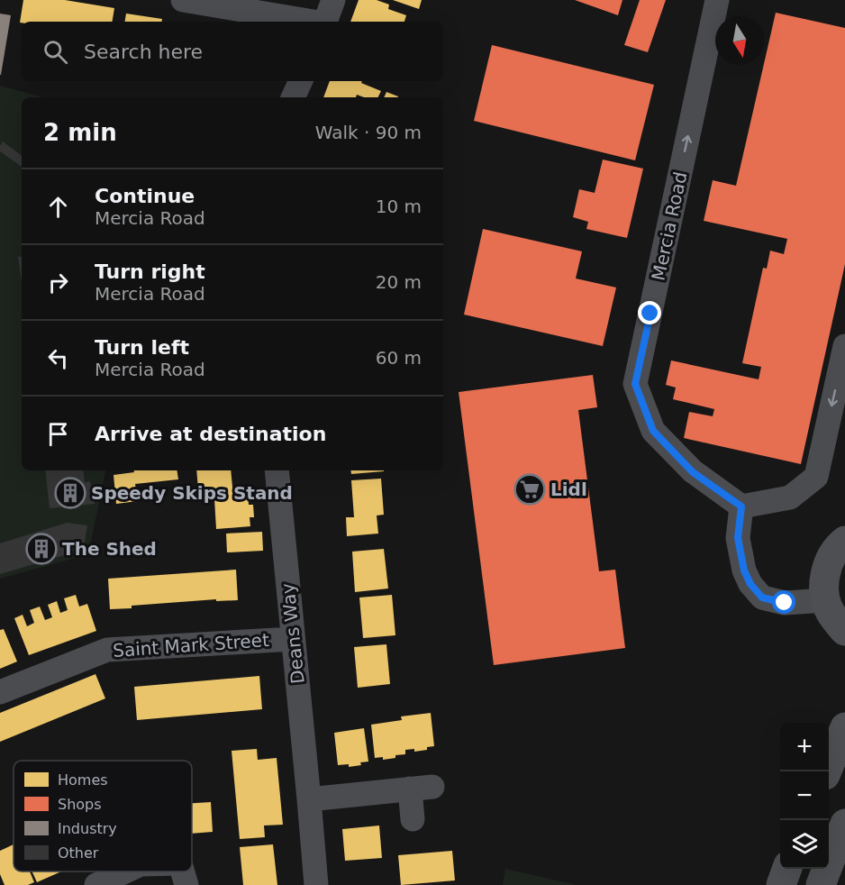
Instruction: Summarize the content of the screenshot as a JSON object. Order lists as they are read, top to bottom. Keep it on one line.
{"streets":{"street":["Mercia Road","Deans Way","Saint Mark Street"]},"crossings":[["Deans Way","Saint Mark Street"]],"one_way":["Mercia Road"],"places":{"supermarket":["Lidl"],"building":["Speedy Skips Stand","The Shed"]},"legend":["Homes","Shops","Industry","Other"],"north":"bottom","page":{"search":"Search here","heading":["2 min","Walk · 90 m"],"list":[["Continue","Mercia Road","10 m"],["Turn right","Mercia Road","20 m"],["Turn left","Mercia Road","60 m"],"Arrive at destination"],"map_buttons":["+","−"]}}
